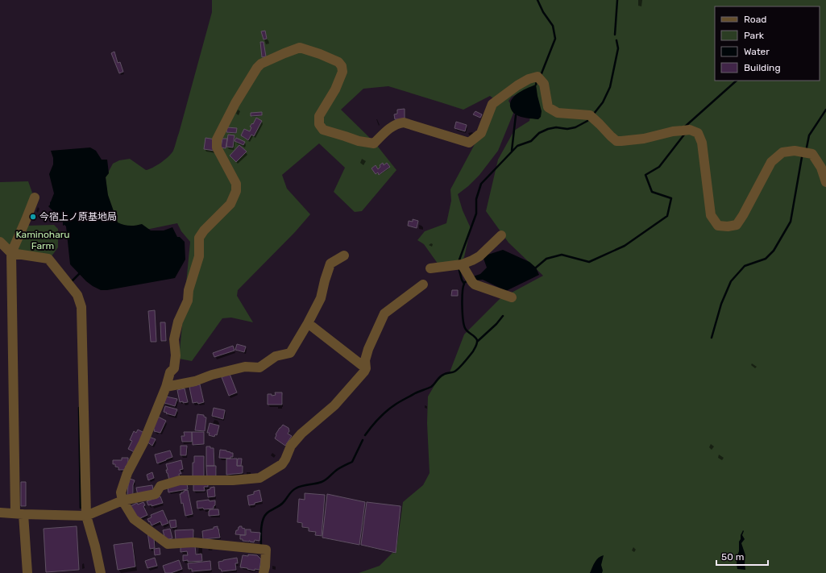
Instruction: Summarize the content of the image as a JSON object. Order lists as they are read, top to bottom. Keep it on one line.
{"parks":["Kaminoharu Farm"],"places":["今宿上ノ原基地局"],"legend":["Road","Park","Water","Building"],"scale_bar":"50 m"}
